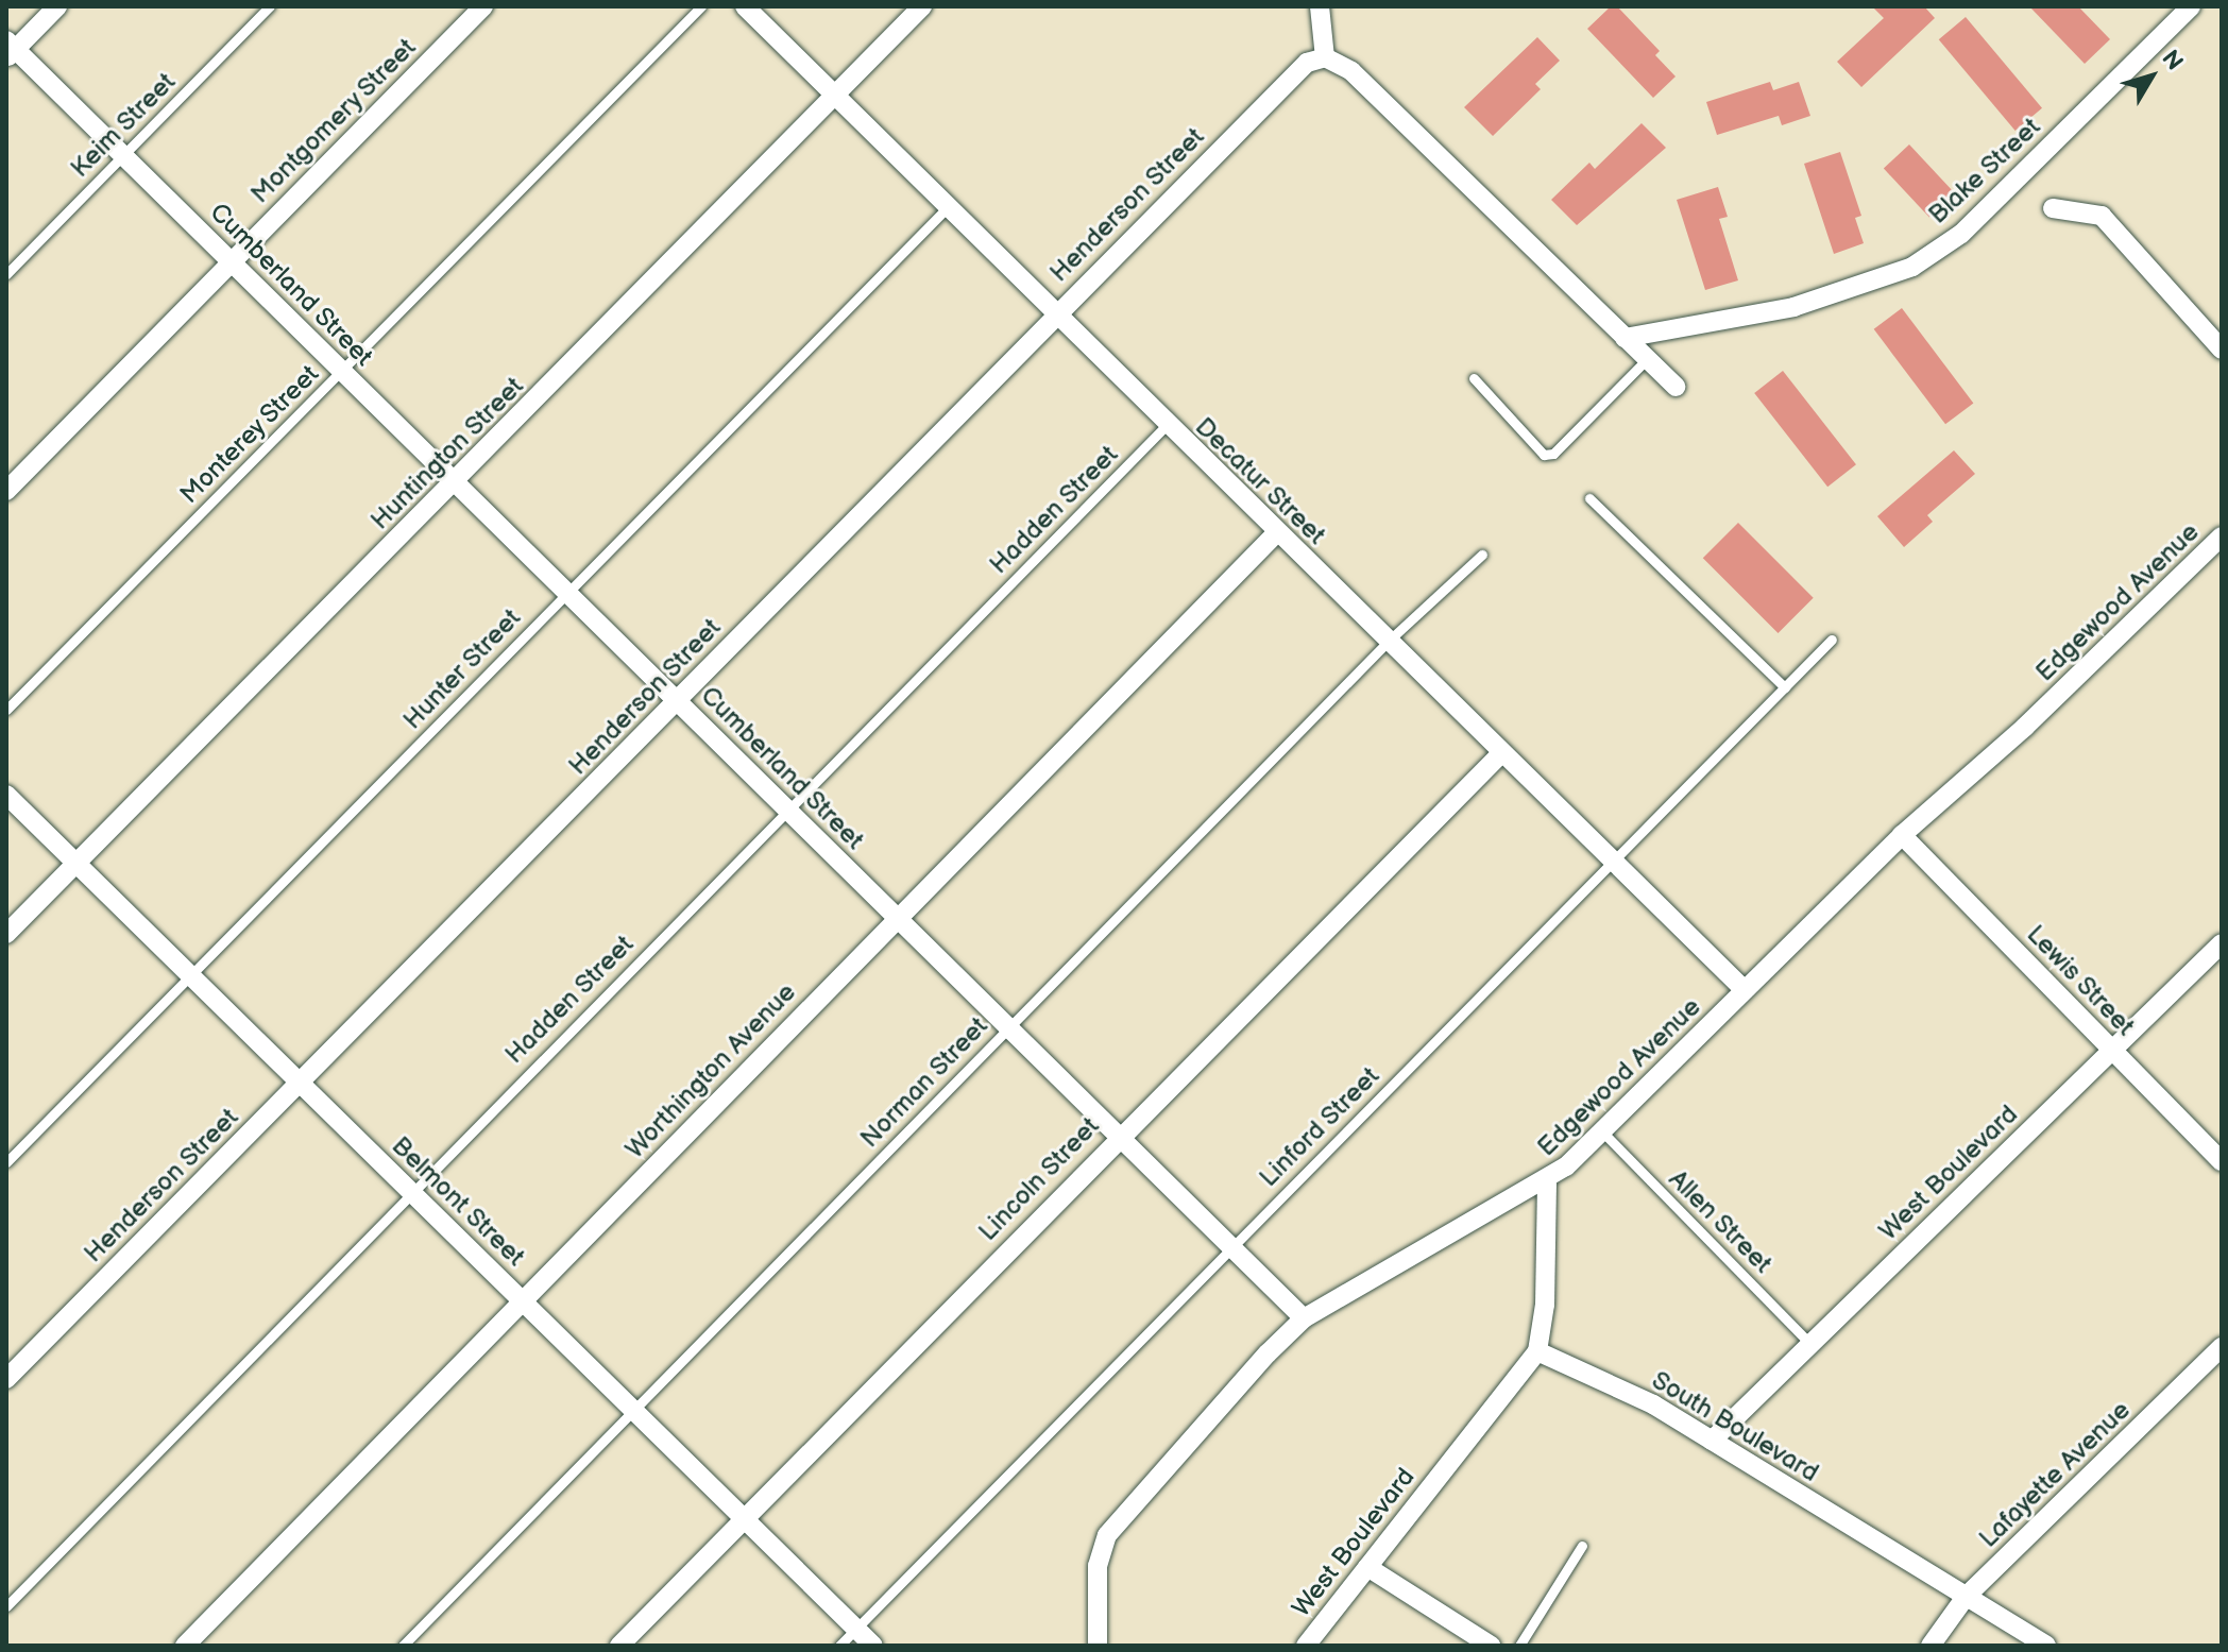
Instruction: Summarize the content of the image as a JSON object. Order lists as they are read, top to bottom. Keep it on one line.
{"streets":{"street":["Montgomery Street","Blake Street","Henderson Street","Cumberland Street","Huntington Street","Decatur Street","Edgewood Avenue","Lewis Street","Worthington Avenue","West Boulevard","Lincoln Street","Belmont Street","South Boulevard","Lafayette Avenue"],"lane":["Keim Street","Monterey Street","Hadden Street","Hunter Street","Norman Street","Linford Street","Allen Street"]},"crossings":[["Montgomery Street","Cumberland Street"],["Keim Street","Cumberland Street"],["Henderson Street","Cumberland Street"],["Henderson Street","Decatur Street"],["Henderson Street","Belmont Street"],["Cumberland Street","Monterey Street"],["Cumberland Street","Huntington Street"],["Cumberland Street","Hadden Street"],["Cumberland Street","Edgewood Avenue"],["Cumberland Street","Hunter Street"],["Cumberland Street","Worthington Avenue"],["Cumberland Street","Norman Street"],["Cumberland Street","Linford Street"],["Cumberland Street","Lincoln Street"],["Huntington Street","Decatur Street"],["Huntington Street","Belmont Street"],["Decatur Street","Hadden Street"],["Decatur Street","Edgewood Avenue"],["Decatur Street","Hunter Street"],["Decatur Street","Worthington Avenue"],["Decatur Street","Norman Street"],["Decatur Street","Linford Street"],["Decatur Street","Lincoln Street"],["Hadden Street","Belmont Street"],["Edgewood Avenue","Lewis Street"],["Edgewood Avenue","Allen Street"],["Hunter Street","Belmont Street"],["Lewis Street","West Boulevard"],["Worthington Avenue","Belmont Street"],["Norman Street","Belmont Street"],["Linford Street","Belmont Street"],["West Boulevard","Allen Street"],["West Boulevard","South Boulevard"],["Lincoln Street","Belmont Street"],["South Boulevard","Lafayette Avenue"]],"north":"top right"}
